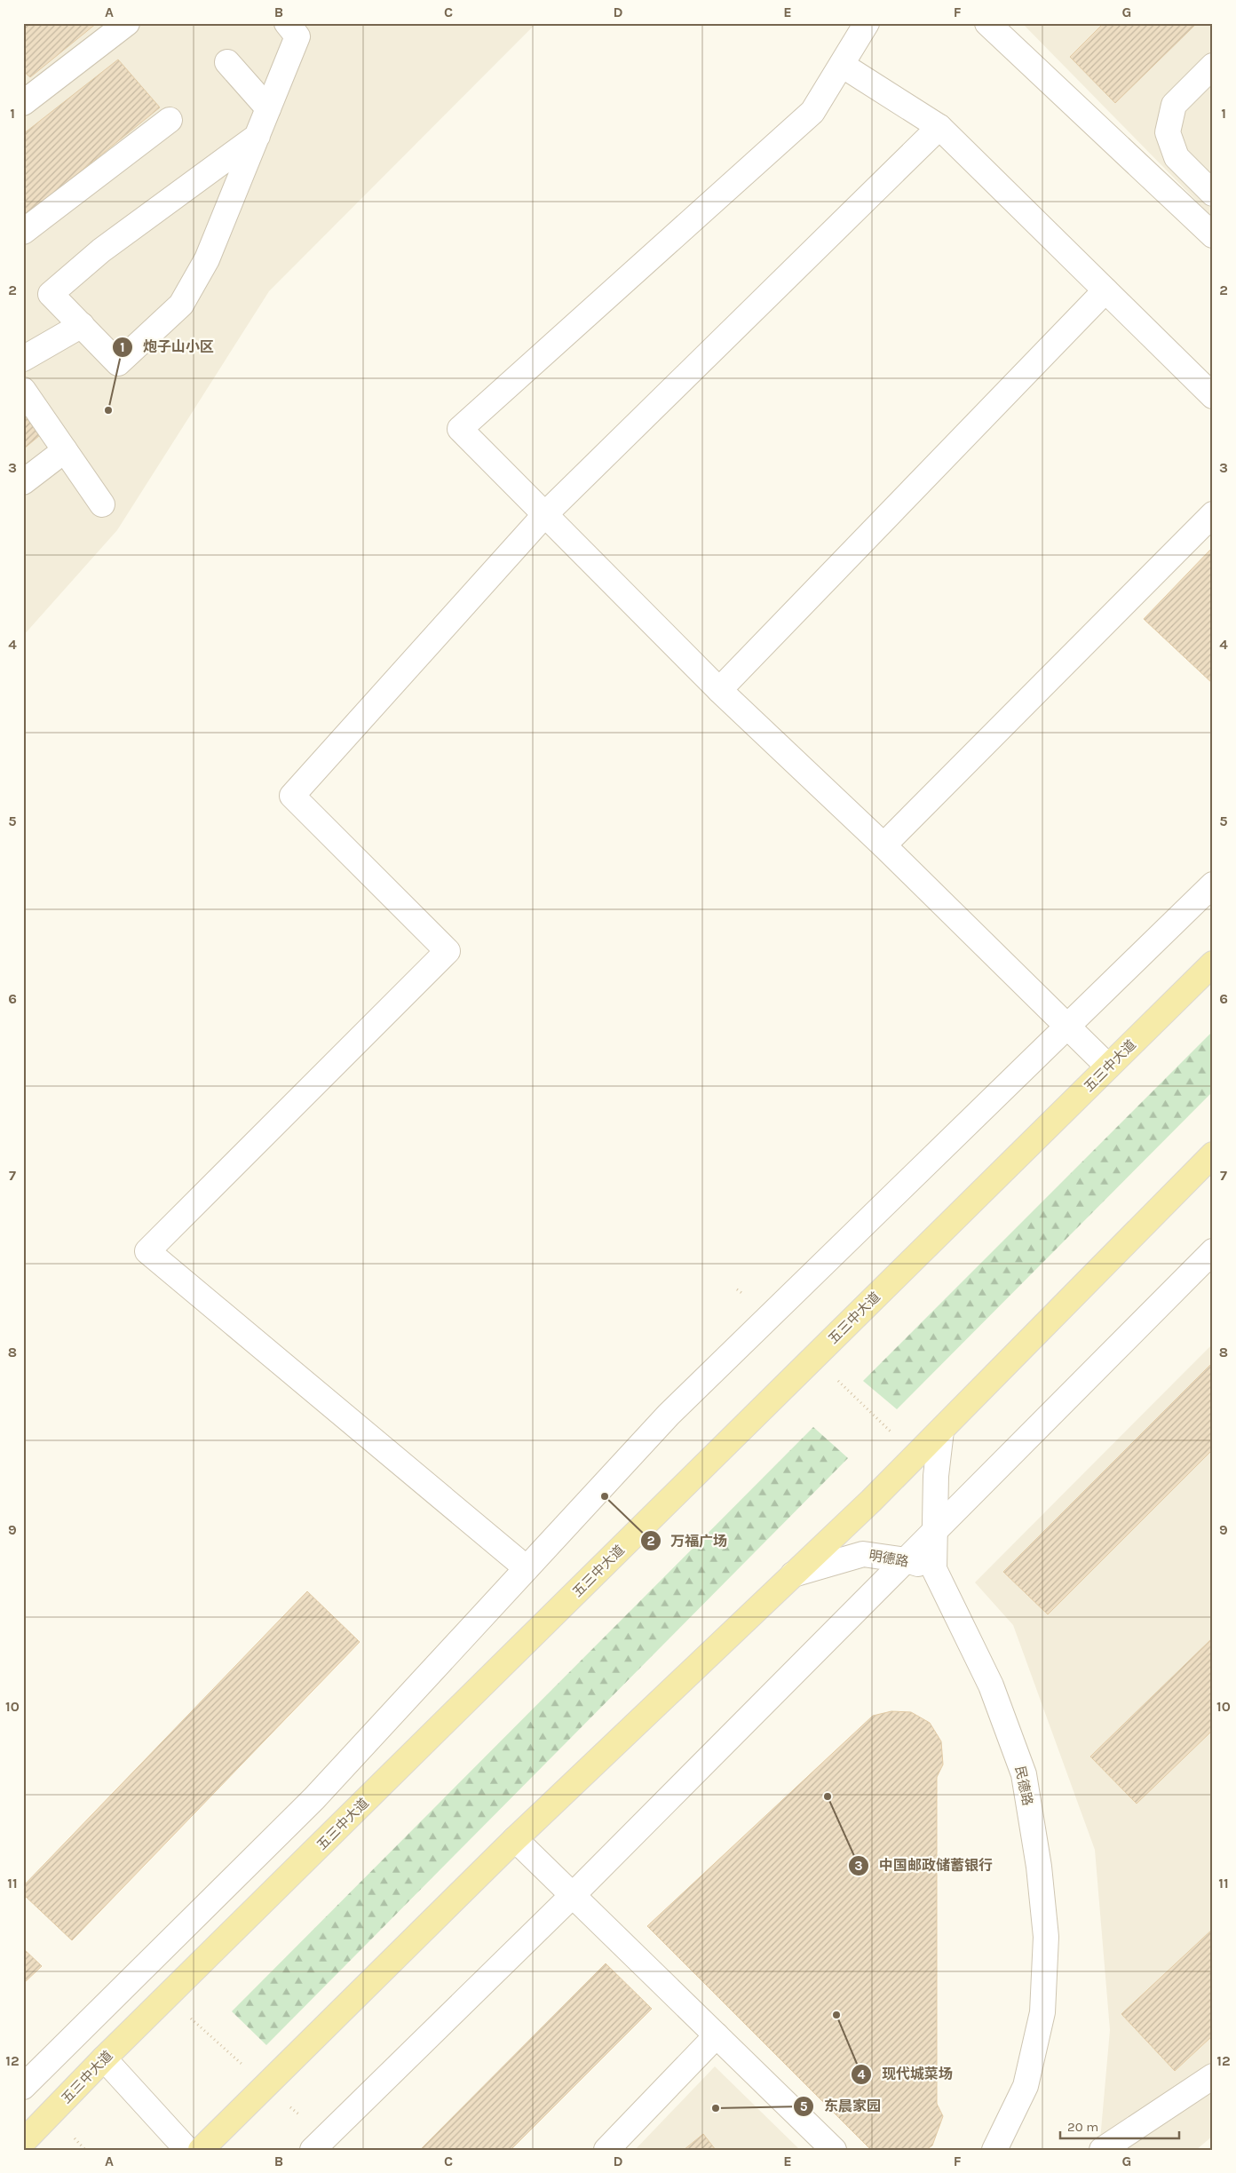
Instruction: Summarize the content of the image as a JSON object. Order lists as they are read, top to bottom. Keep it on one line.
{"streets":{"main road":["五三中大道"],"street":["明德路","民德路"]},"crossings":[["明德路","民德路"]],"places":["炮子山小区","万福广场","中国邮政储蓄银行","现代城菜场","东晨家园"],"scale_bar":"20 m","grid":{"columns":["A","B","C","D","E","F","G"],"rows":["1","2","3","4","5","6","7","8","9","10","11","12"]}}
